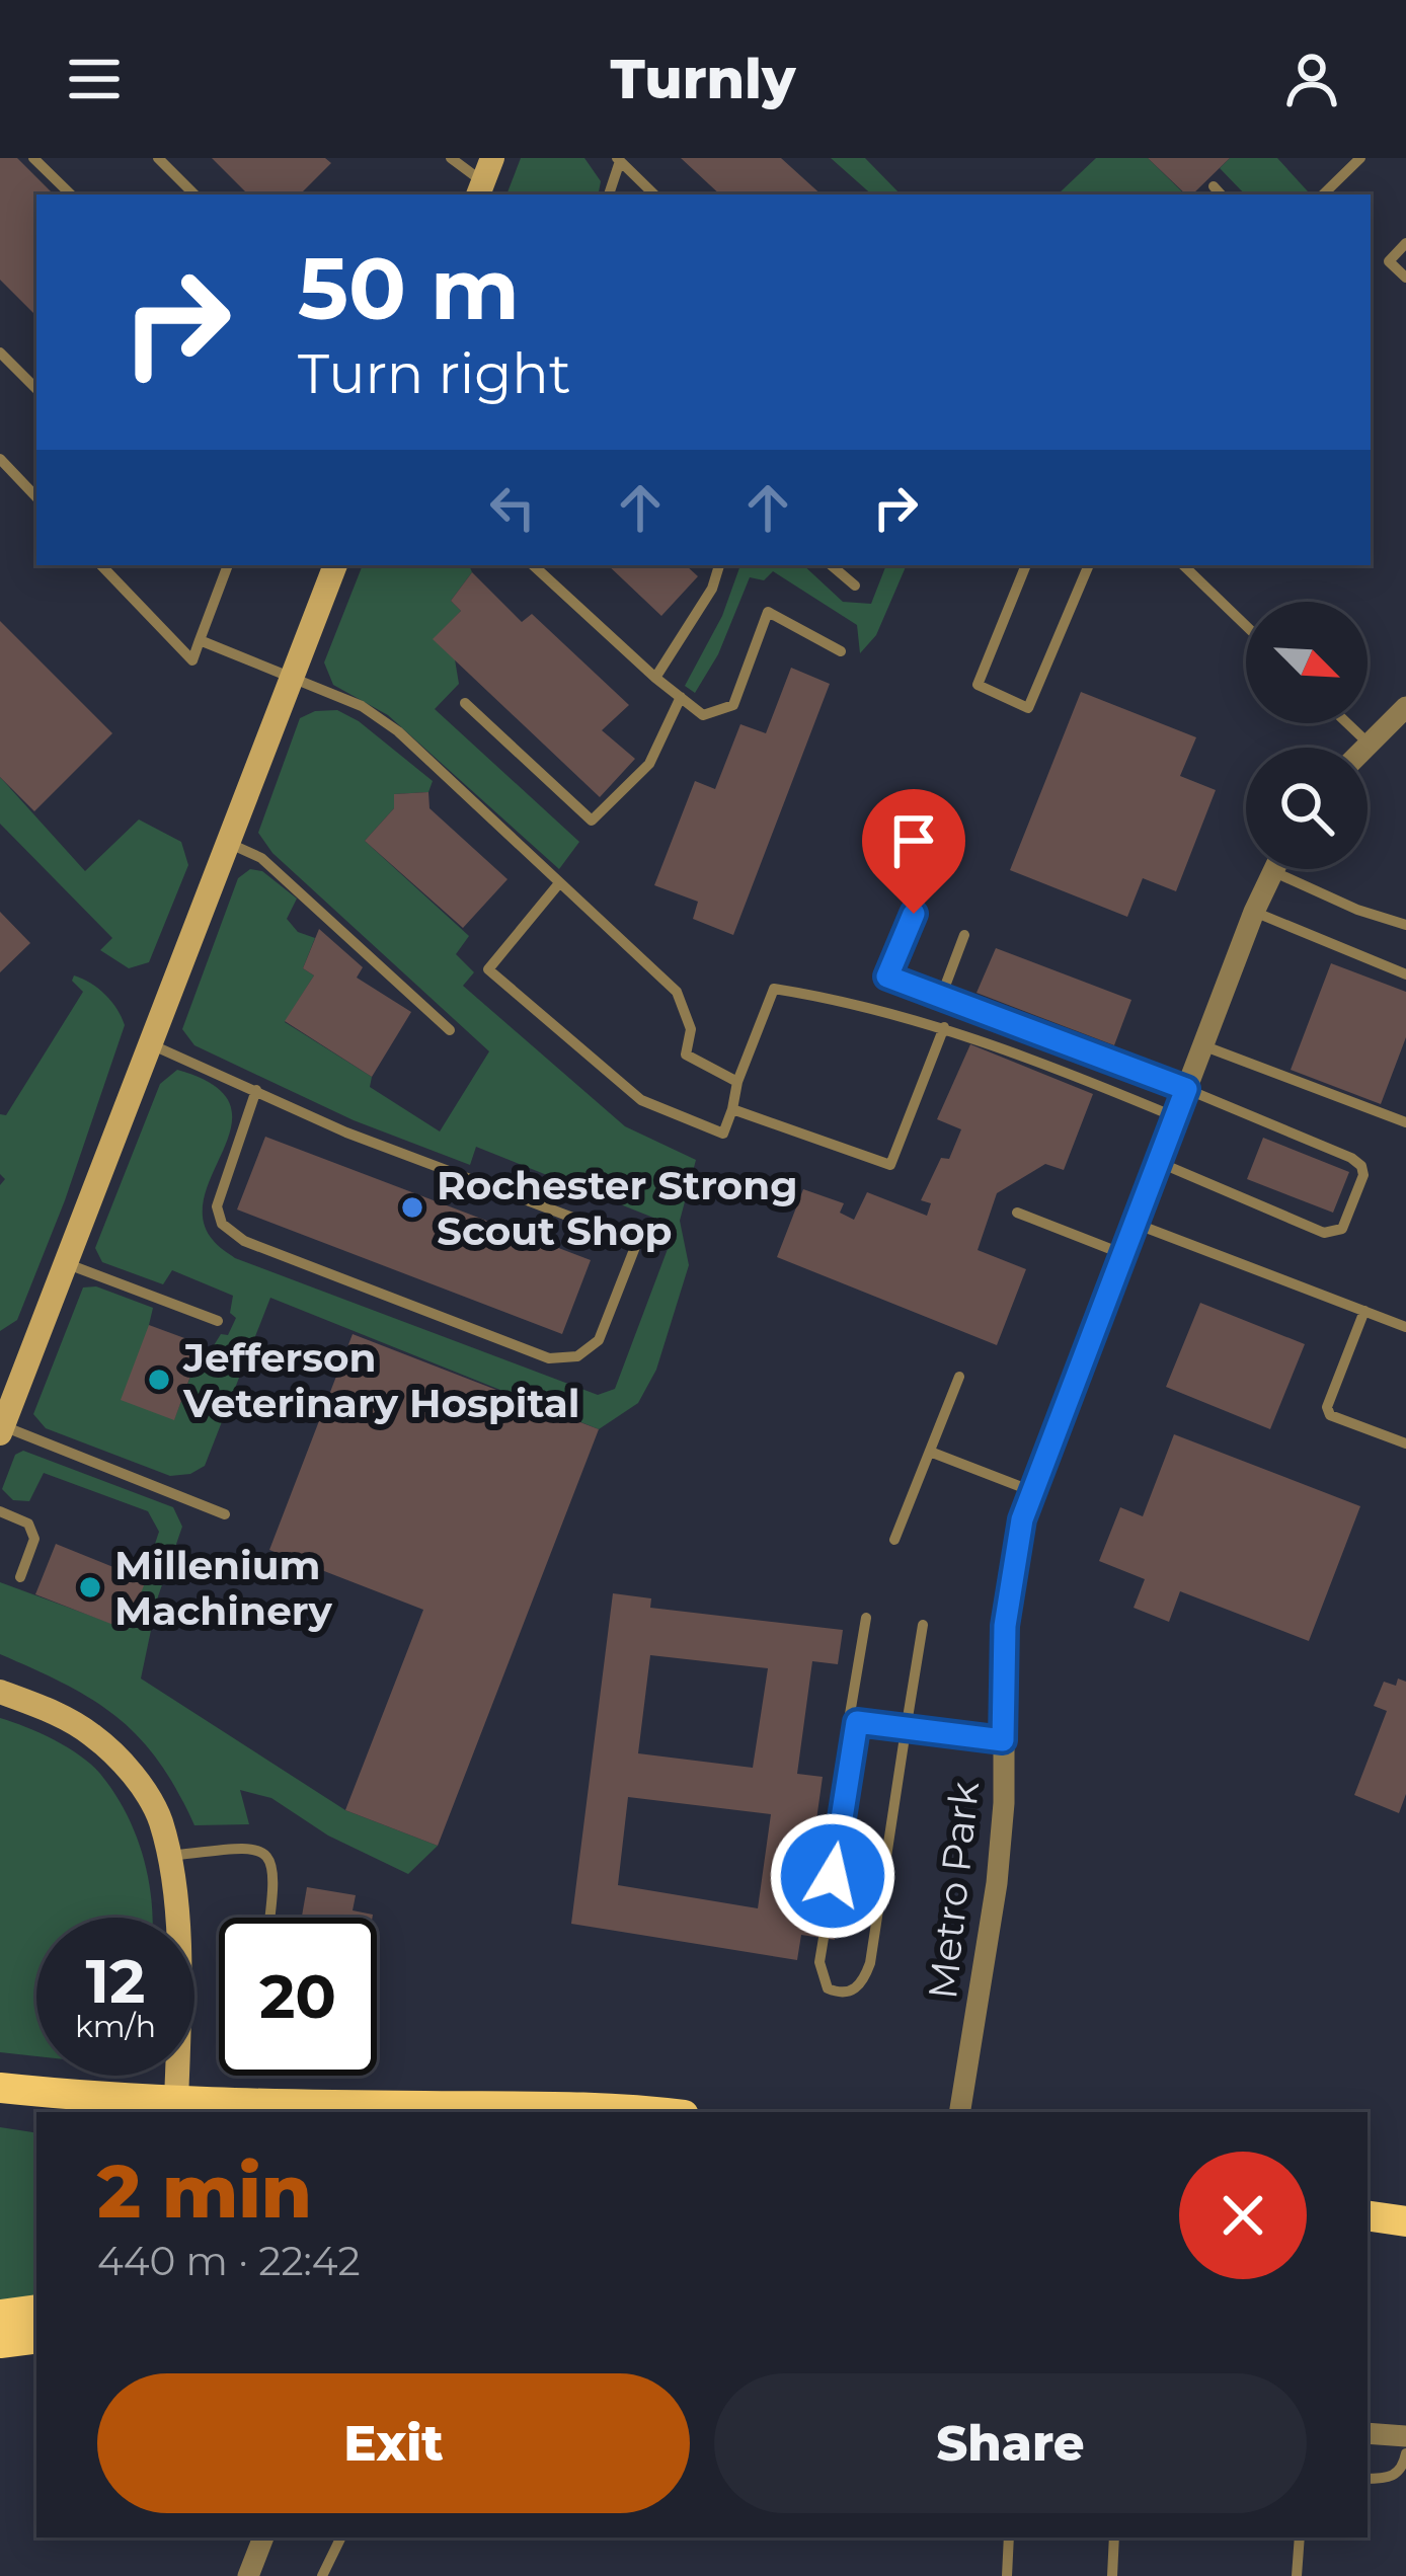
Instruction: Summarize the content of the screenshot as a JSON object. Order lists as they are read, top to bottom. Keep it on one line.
{"streets":{"street":["Metro Park"]},"places":["Rochester Strong Scout Shop","Jefferson Veterinary Hospital","Millenium Machinery"],"north":"bottom right","page":{"header":"Turnly","turn":["50 m","Turn right"],"speed":"12 km/h","limit":"20","heading":["2 min","440 m · 22:42"],"buttons":["Exit","Share"]}}
